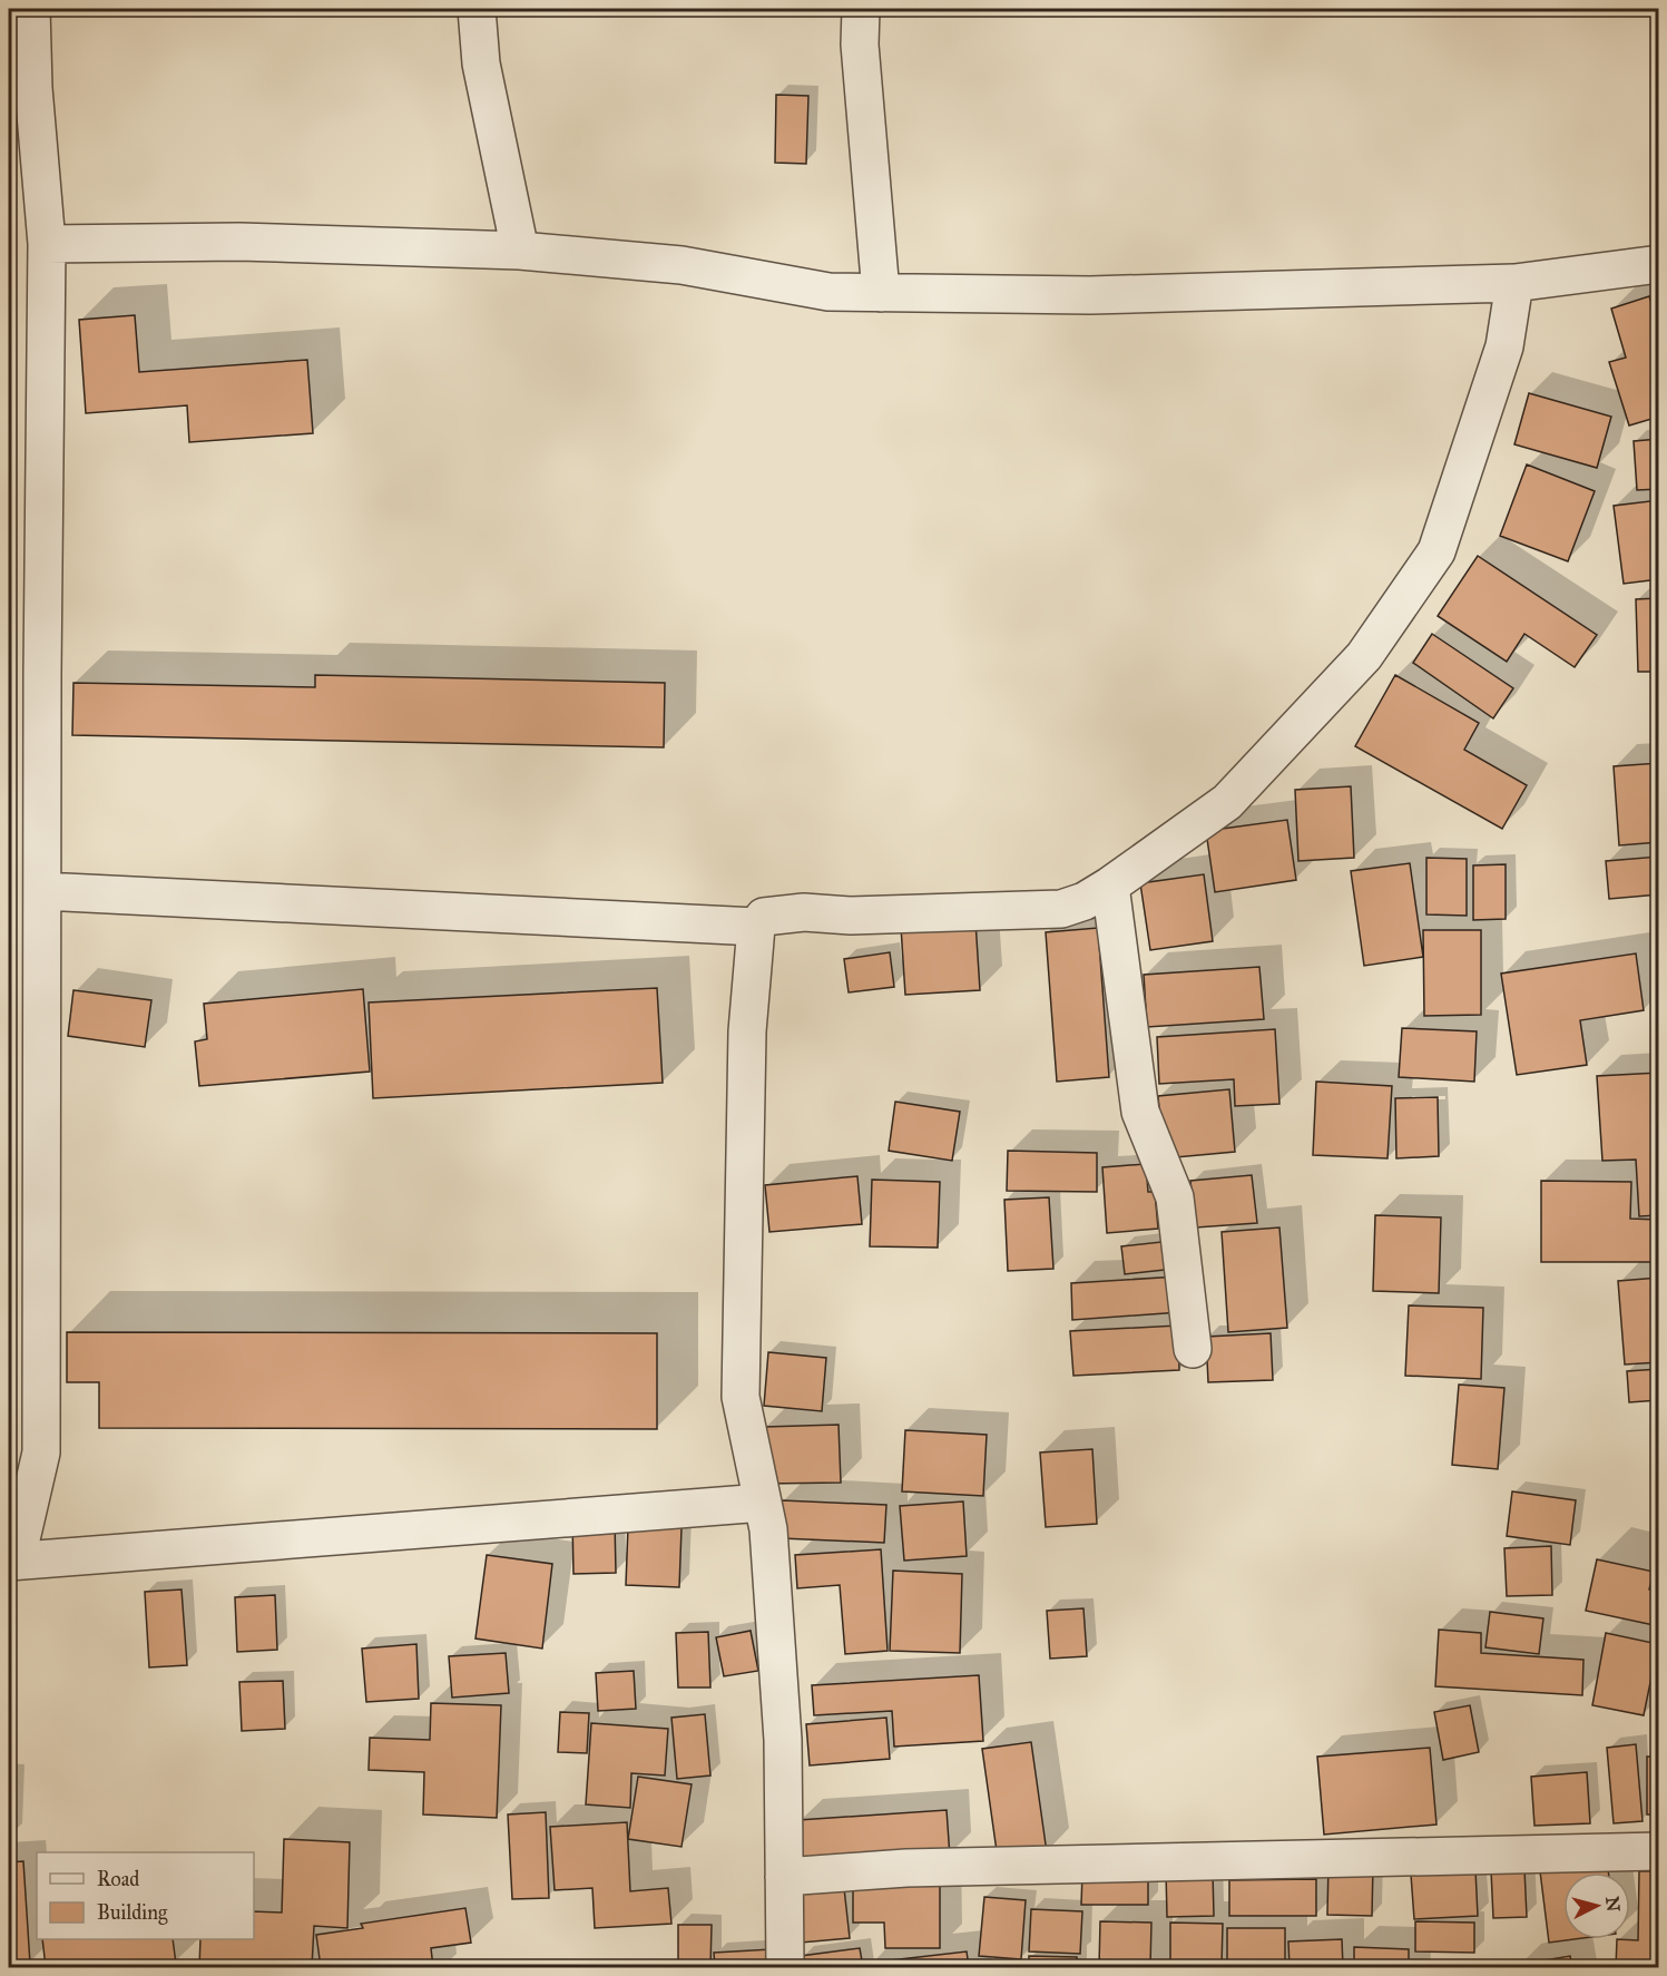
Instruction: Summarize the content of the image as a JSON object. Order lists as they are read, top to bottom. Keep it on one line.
{"legend":["Road","Building"],"north":"right"}
